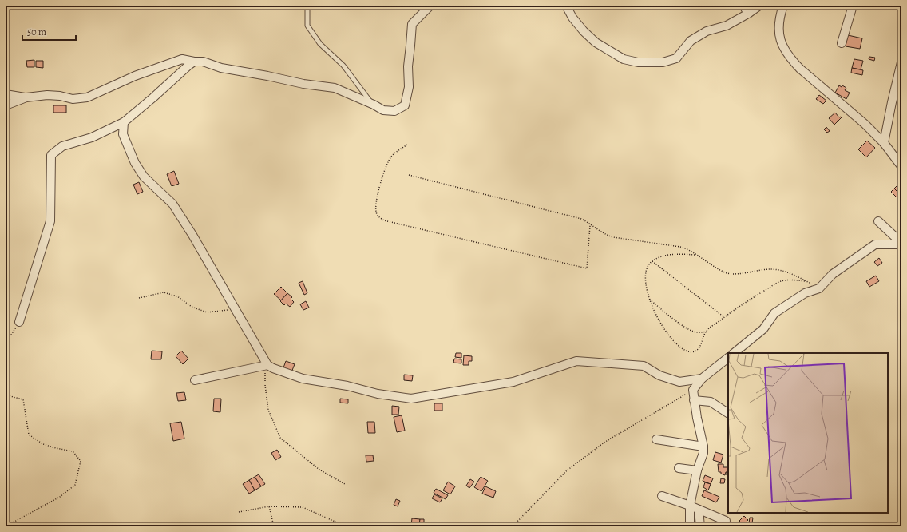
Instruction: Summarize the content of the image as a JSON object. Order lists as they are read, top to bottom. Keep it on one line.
{"scale_bar":"50 m"}
